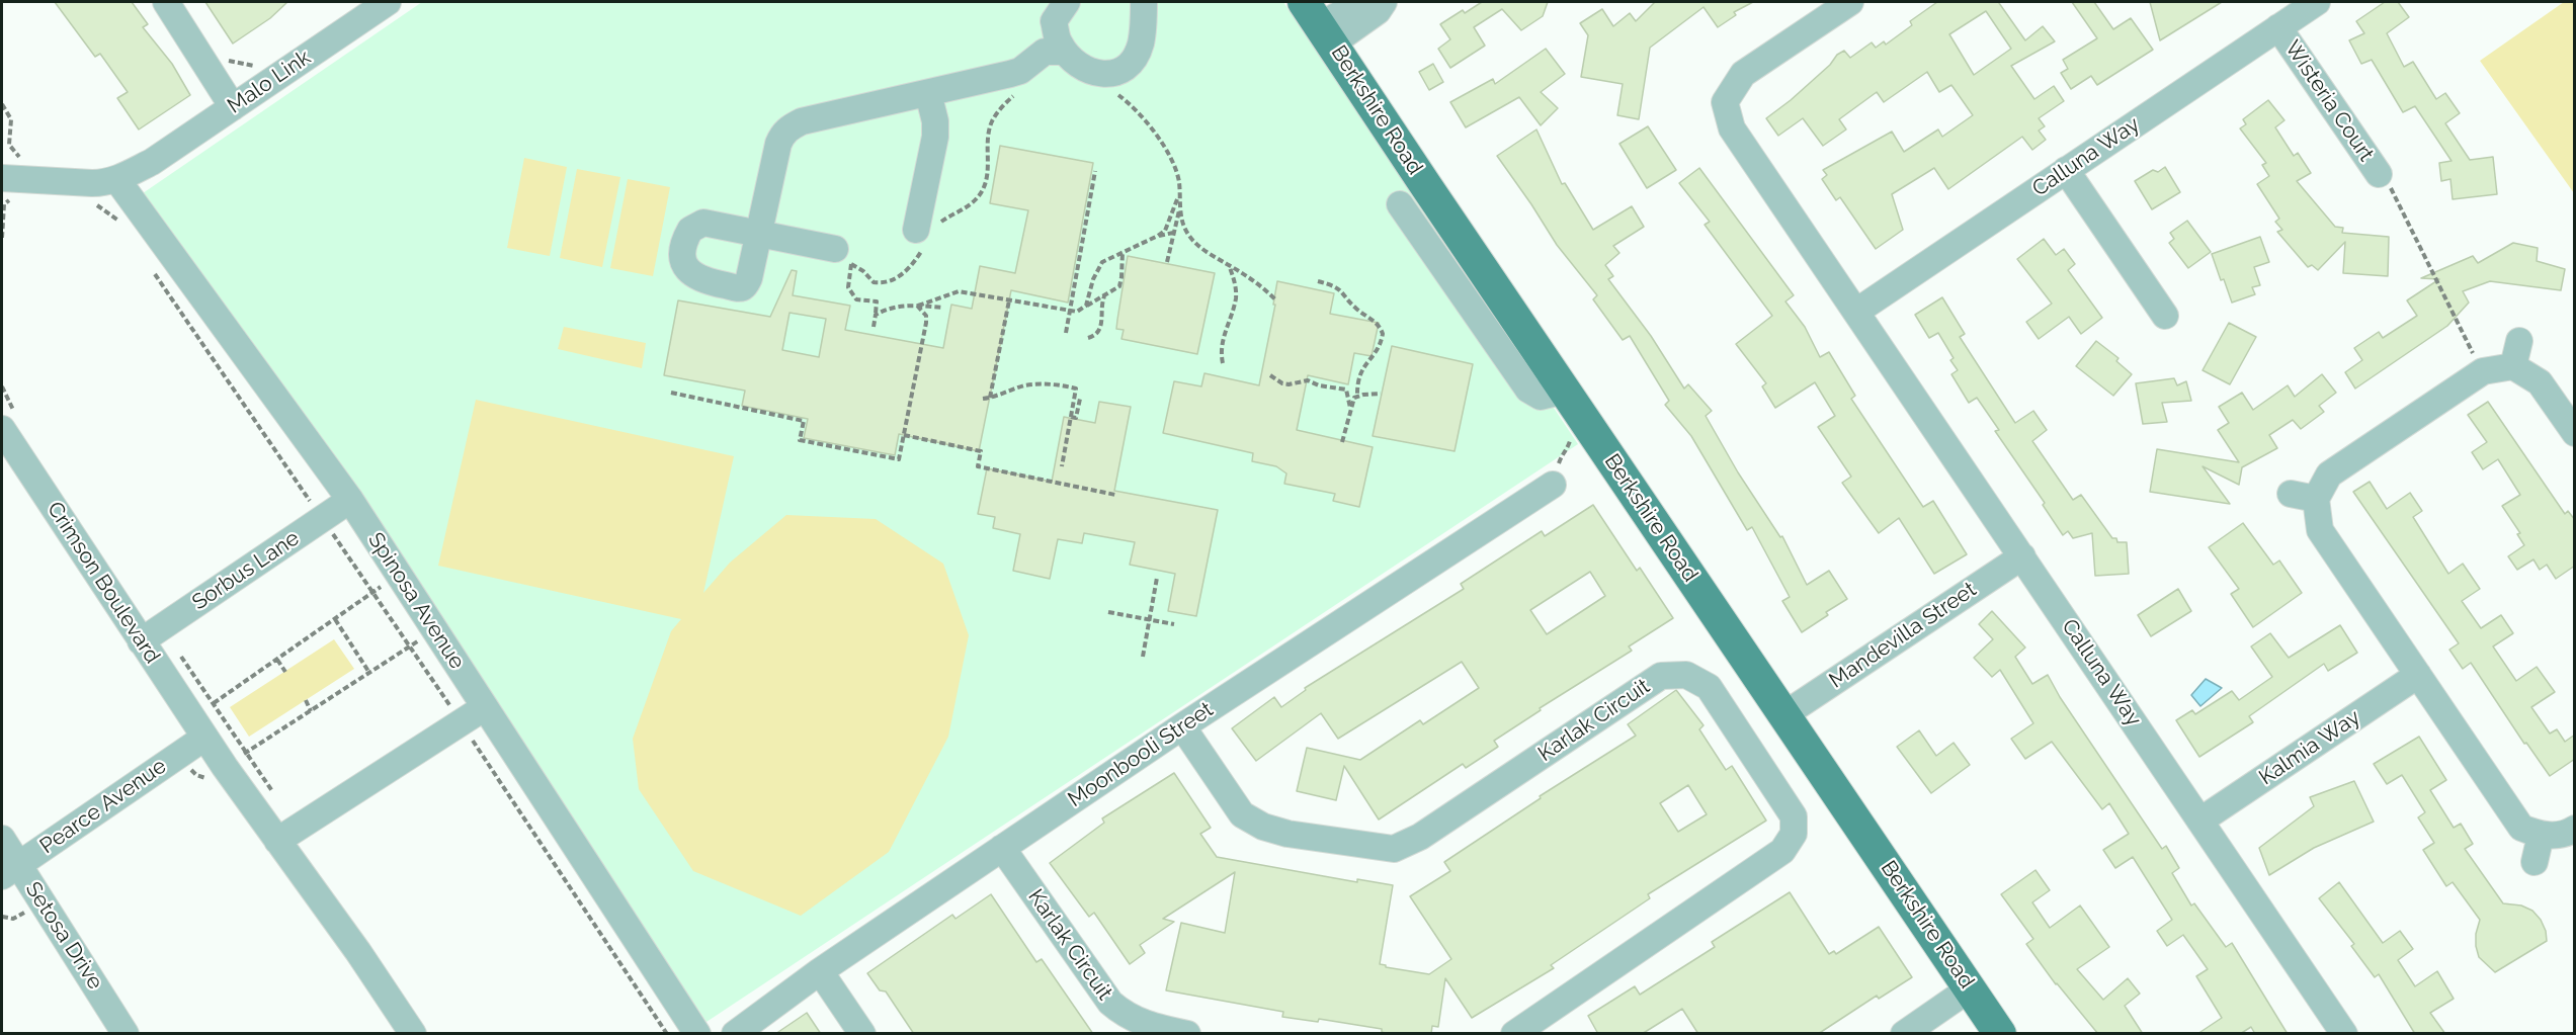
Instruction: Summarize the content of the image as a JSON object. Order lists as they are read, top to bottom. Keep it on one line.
{"streets":{"main road":["Berkshire Road"],"street":["Malo Link","Wisteria Court","Calluna Way","Sorbus Lane","Crimson Boulevard","Spinosa Avenue","Mandevilla Street","Karlak Circuit","Kalmia Way","Moonbooli Street","Pearce Avenue","Setosa Drive"]},"crossings":[["Malo Link","Spinosa Avenue"],["Wisteria Court","Calluna Way"],["Berkshire Road","Mandevilla Street"],["Calluna Way","Mandevilla Street"],["Calluna Way","Kalmia Way"],["Sorbus Lane","Crimson Boulevard"],["Sorbus Lane","Spinosa Avenue"],["Crimson Boulevard","Pearce Avenue"],["Karlak Circuit","Moonbooli Street"],["Pearce Avenue","Setosa Drive"]]}
